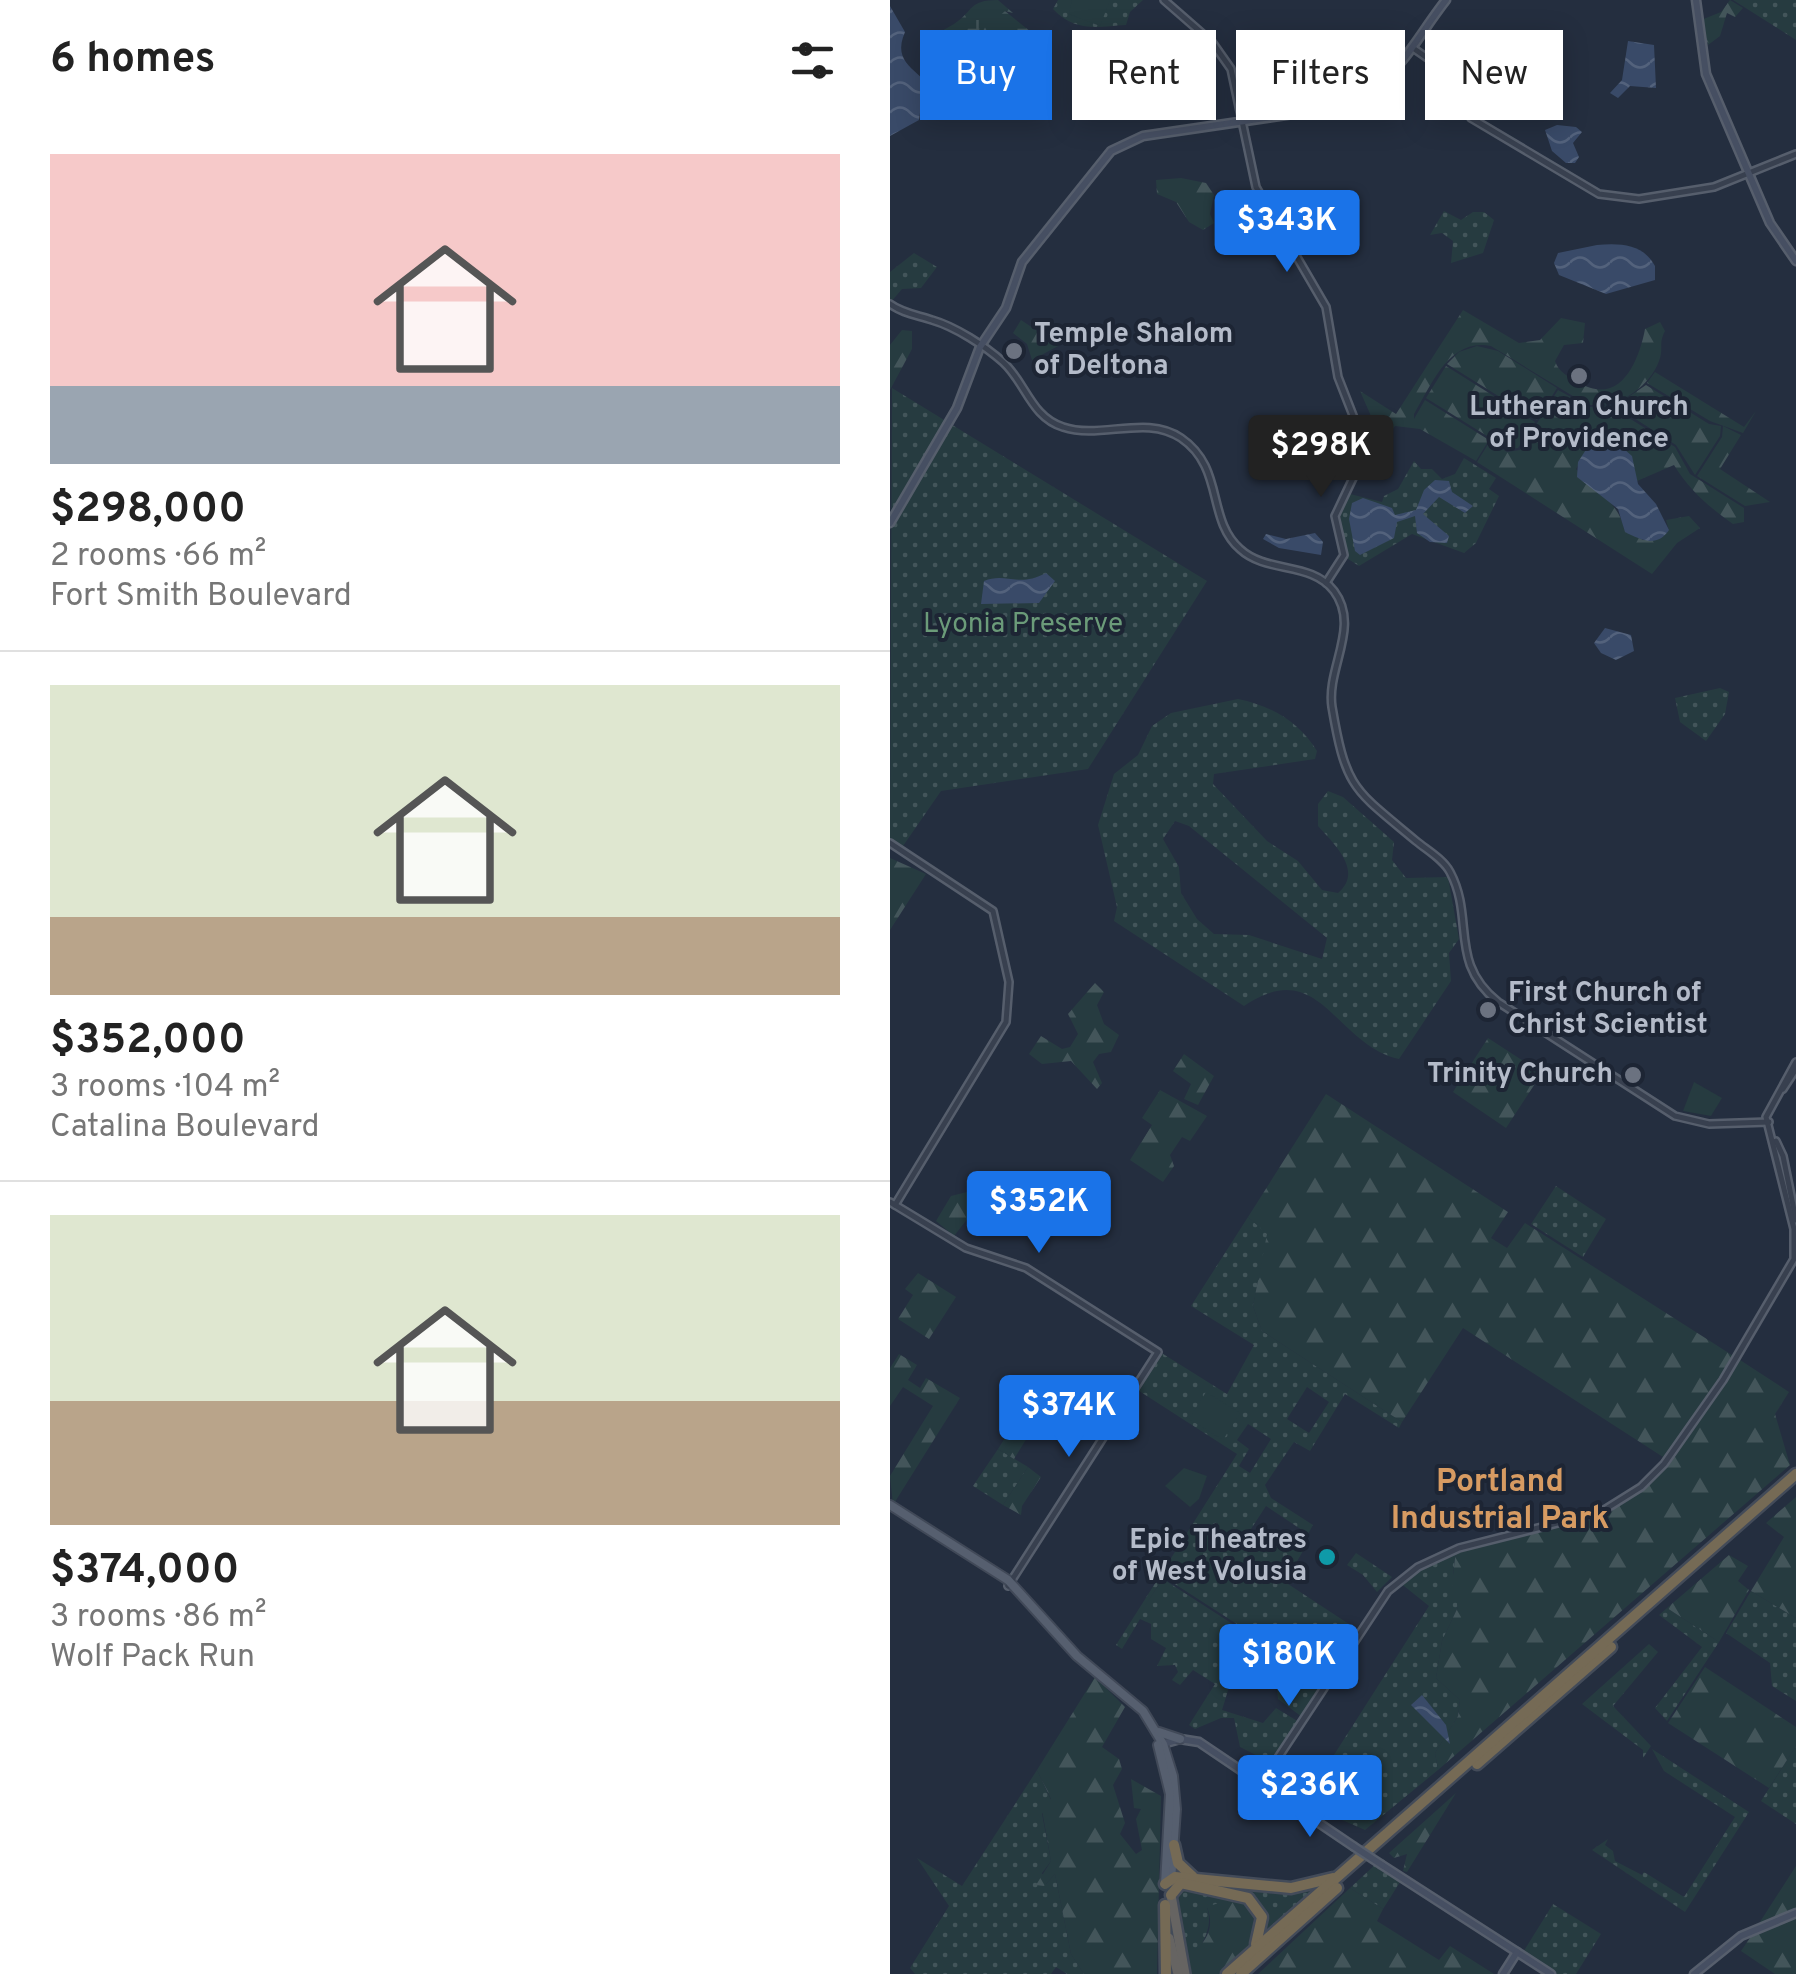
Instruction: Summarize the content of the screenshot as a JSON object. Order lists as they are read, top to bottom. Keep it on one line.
{"districts":["Portland Industrial Park"],"parks":["Lyonia Preserve"],"places":["Temple Shalom of Deltona","Lutheran Church of Providence","First Church of Christ Scientist","Trinity Church","Epic Theatres of West Volusia"],"page":{"heading":"6 homes","chip":["Buy","Rent","Filters","New"],"list":[{"name":"$298,000","note":"2 rooms · 66 m² · Fort Smith Boulevard"},{"name":"$352,000","note":"3 rooms · 104 m² · Catalina Boulevard"},{"name":"$374,000","note":"3 rooms · 86 m² · Wolf Pack Run"}],"price":["$343K","$298K","$352K","$374K","$180K","$236K"]}}
